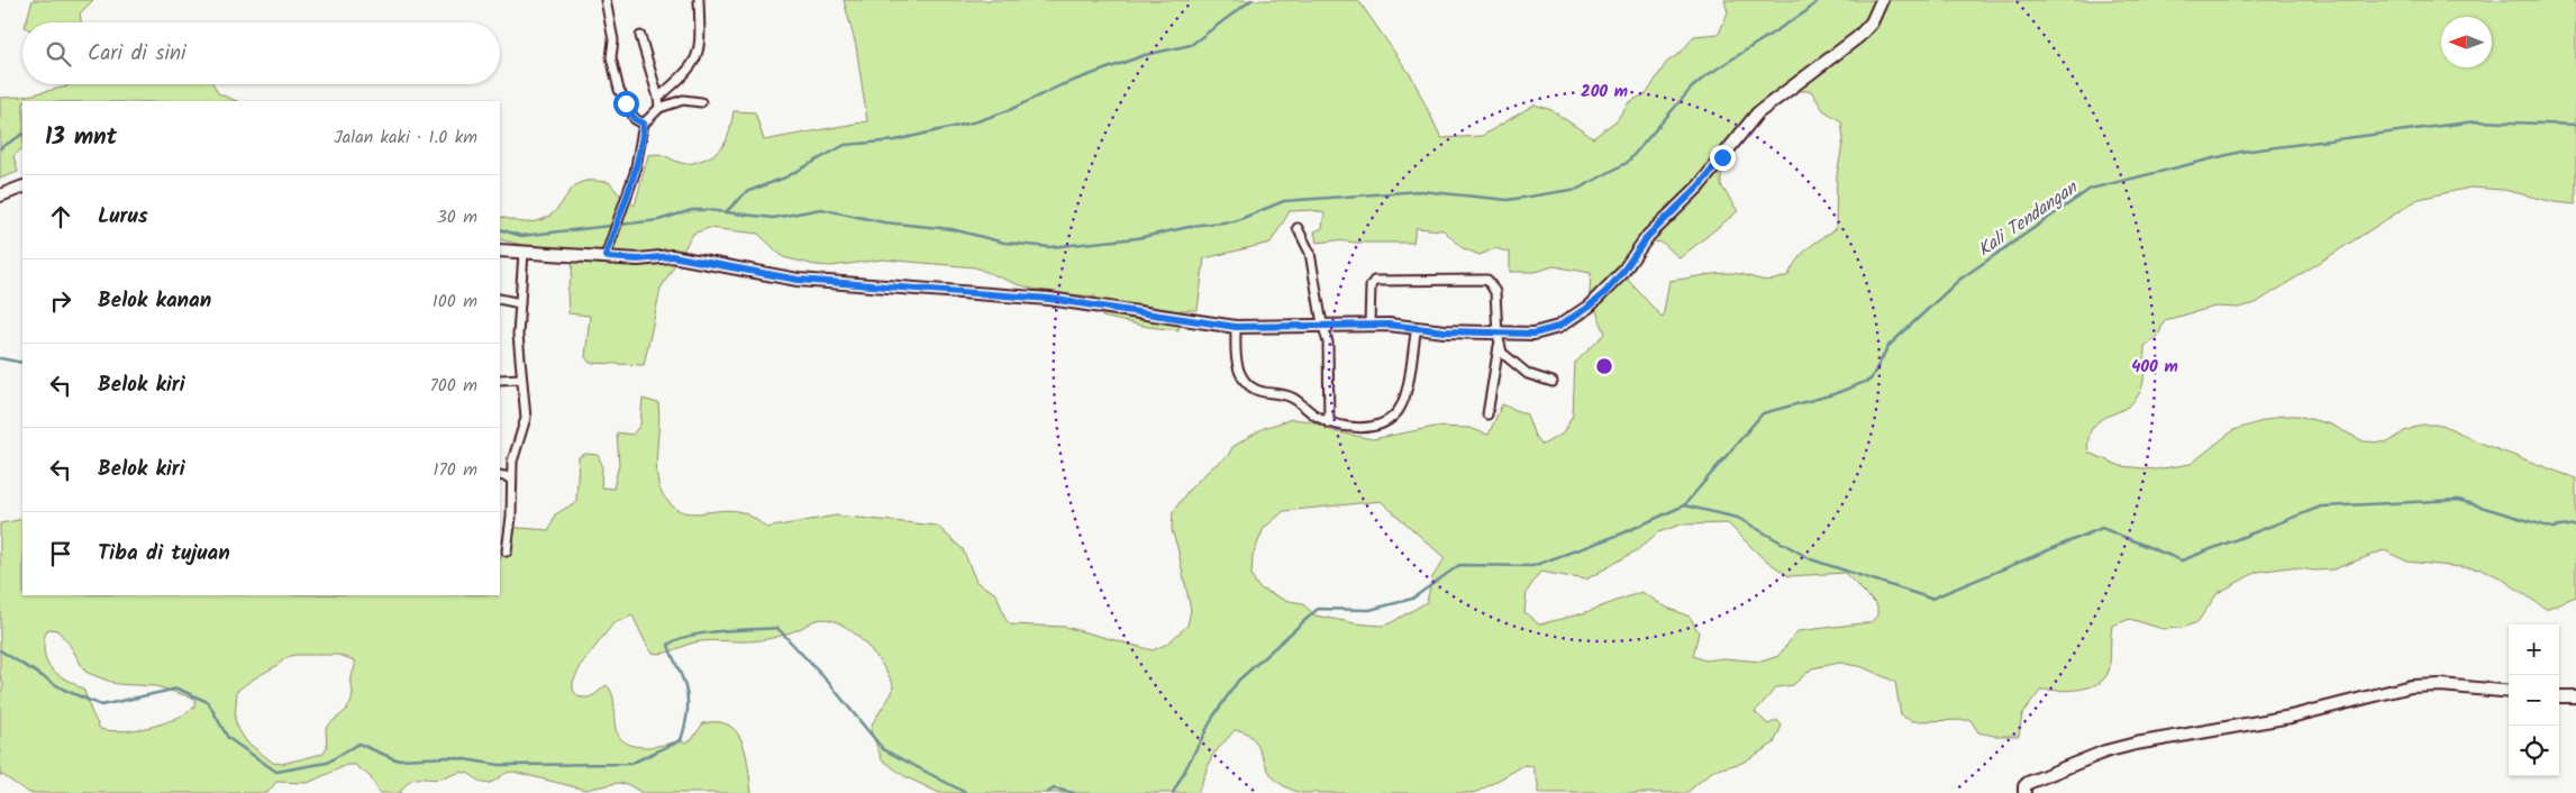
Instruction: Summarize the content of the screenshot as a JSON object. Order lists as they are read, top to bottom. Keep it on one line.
{"water":["Kali Tendangan"],"north":"left","page":{"search":"Cari di sini","heading":["13 mnt","Jalan kaki · 1.0 km"],"list":[["Lurus","30 m"],["Belok kanan","100 m"],["Belok kiri","700 m"],["Belok kiri","170 m"],"Tiba di tujuan"],"map_buttons":["+","−"]},"rings":["200 m","400 m"]}
